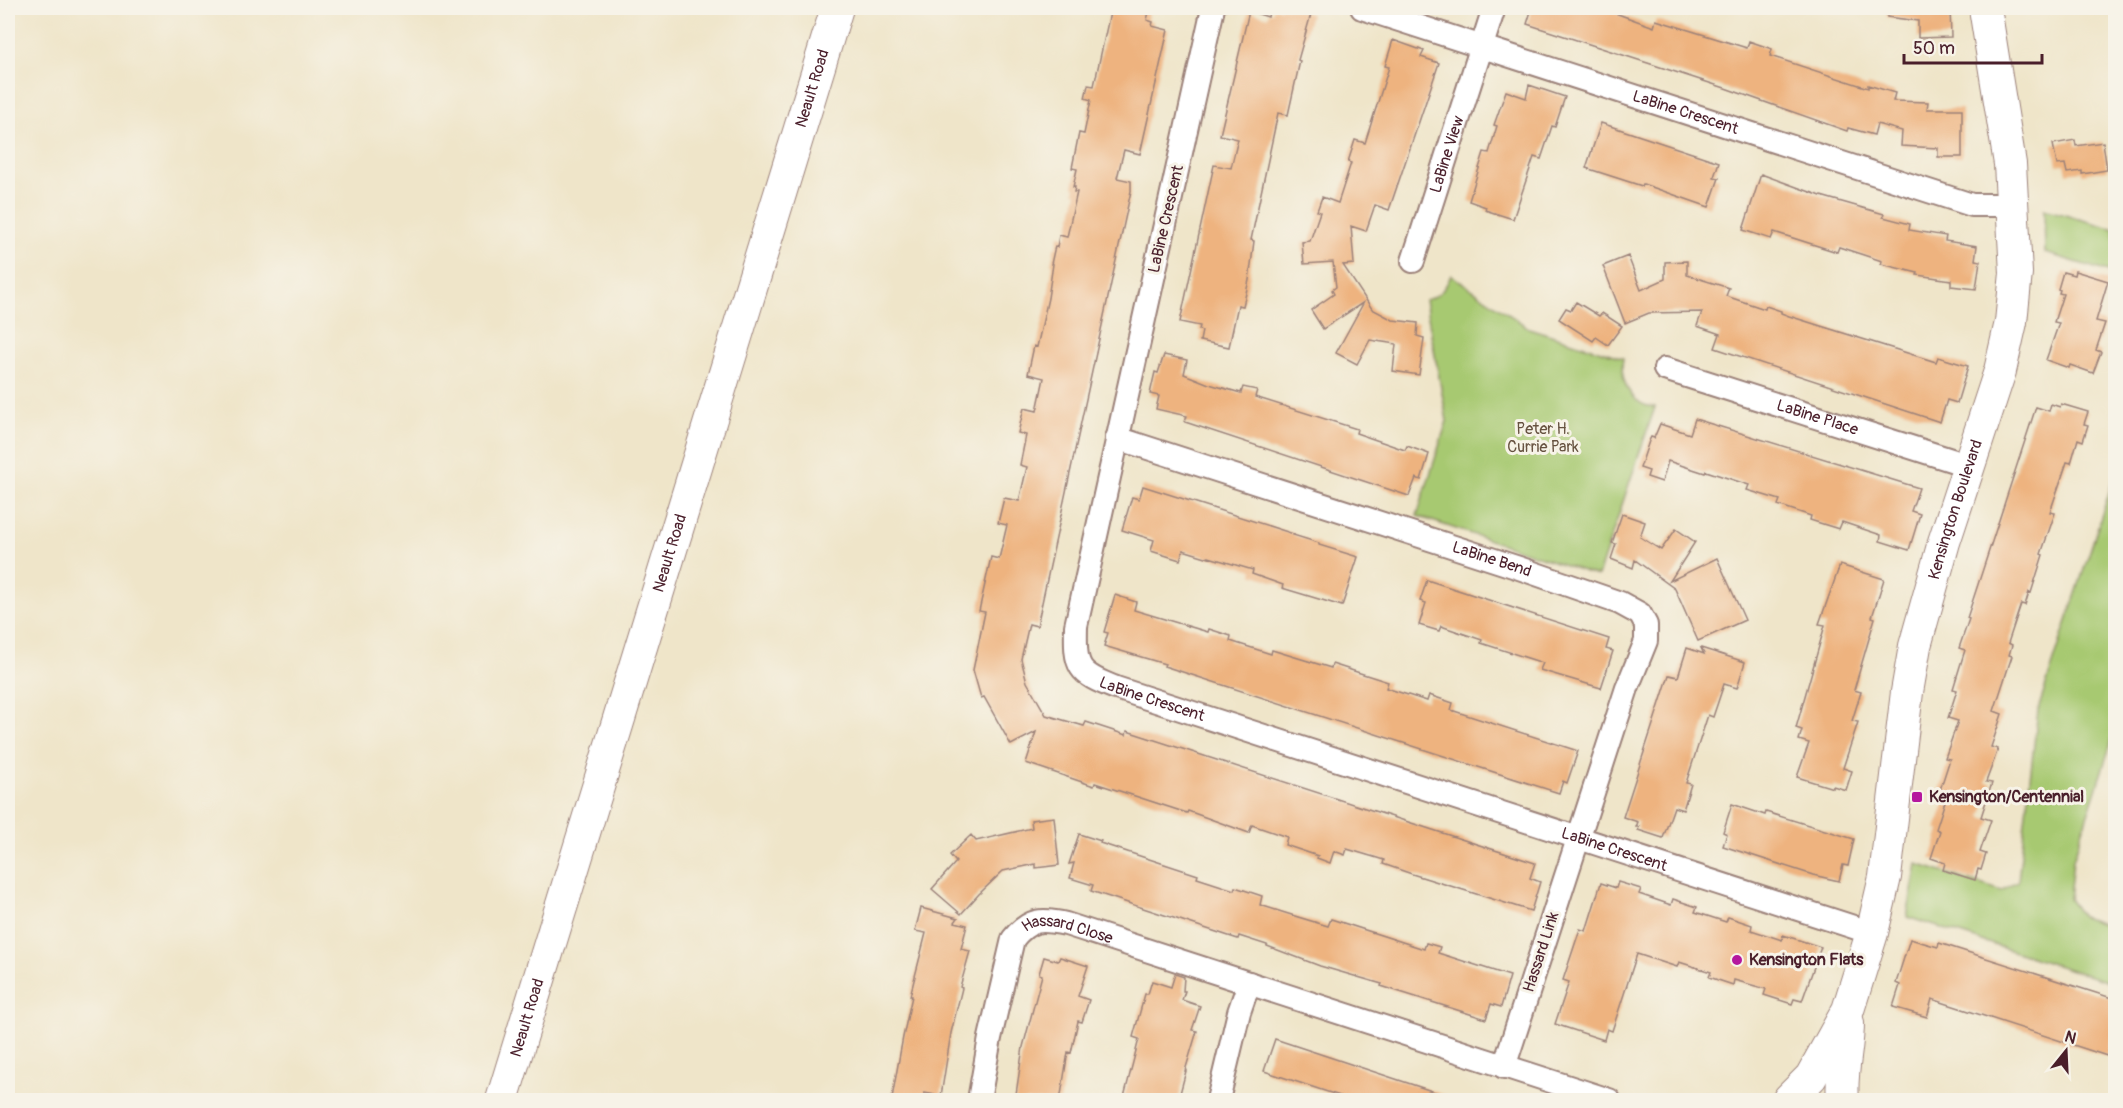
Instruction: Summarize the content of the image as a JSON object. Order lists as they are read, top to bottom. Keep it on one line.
{"streets":{"main road":["Neault Road","Kensington Boulevard"],"street":["LaBine Crescent","LaBine View","LaBine Place","LaBine Bend","Hassard Close","Hassard Link"]},"crossings":[["LaBine Crescent","LaBine View"],["LaBine Crescent","Kensington Boulevard"],["LaBine Crescent","LaBine Bend"],["LaBine Crescent","Hassard Link"],["LaBine Place","Kensington Boulevard"],["LaBine Bend","Hassard Link"],["Hassard Close","Hassard Link"]],"parks":["Peter H. Currie Park"],"places":{"transit":["Kensington/Centennial"],"other":["Kensington Flats"]},"scale_bar":"50 m","north":"top"}
